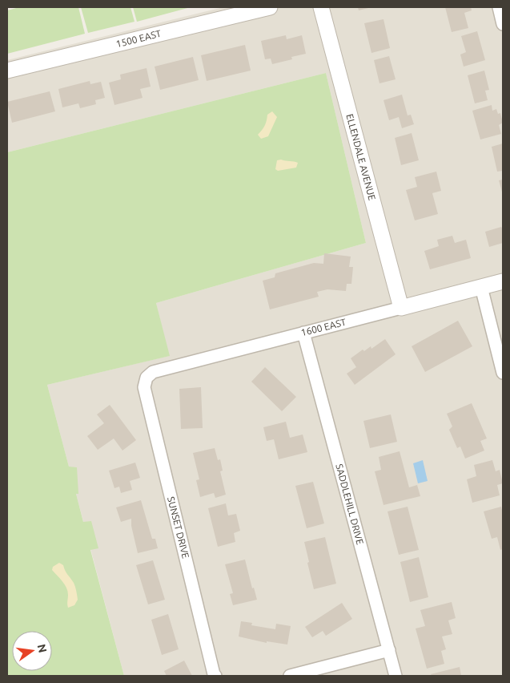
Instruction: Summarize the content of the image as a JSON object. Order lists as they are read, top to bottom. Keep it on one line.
{"streets":{"street":["1500 EAST","ELLENDALE AVENUE","1600 EAST","SADDLEHILL DRIVE","SUNSET DRIVE"]},"crossings":[["ELLENDALE AVENUE","1600 EAST"],["1600 EAST","SADDLEHILL DRIVE"],["1600 EAST","SUNSET DRIVE"]],"north":"right"}
